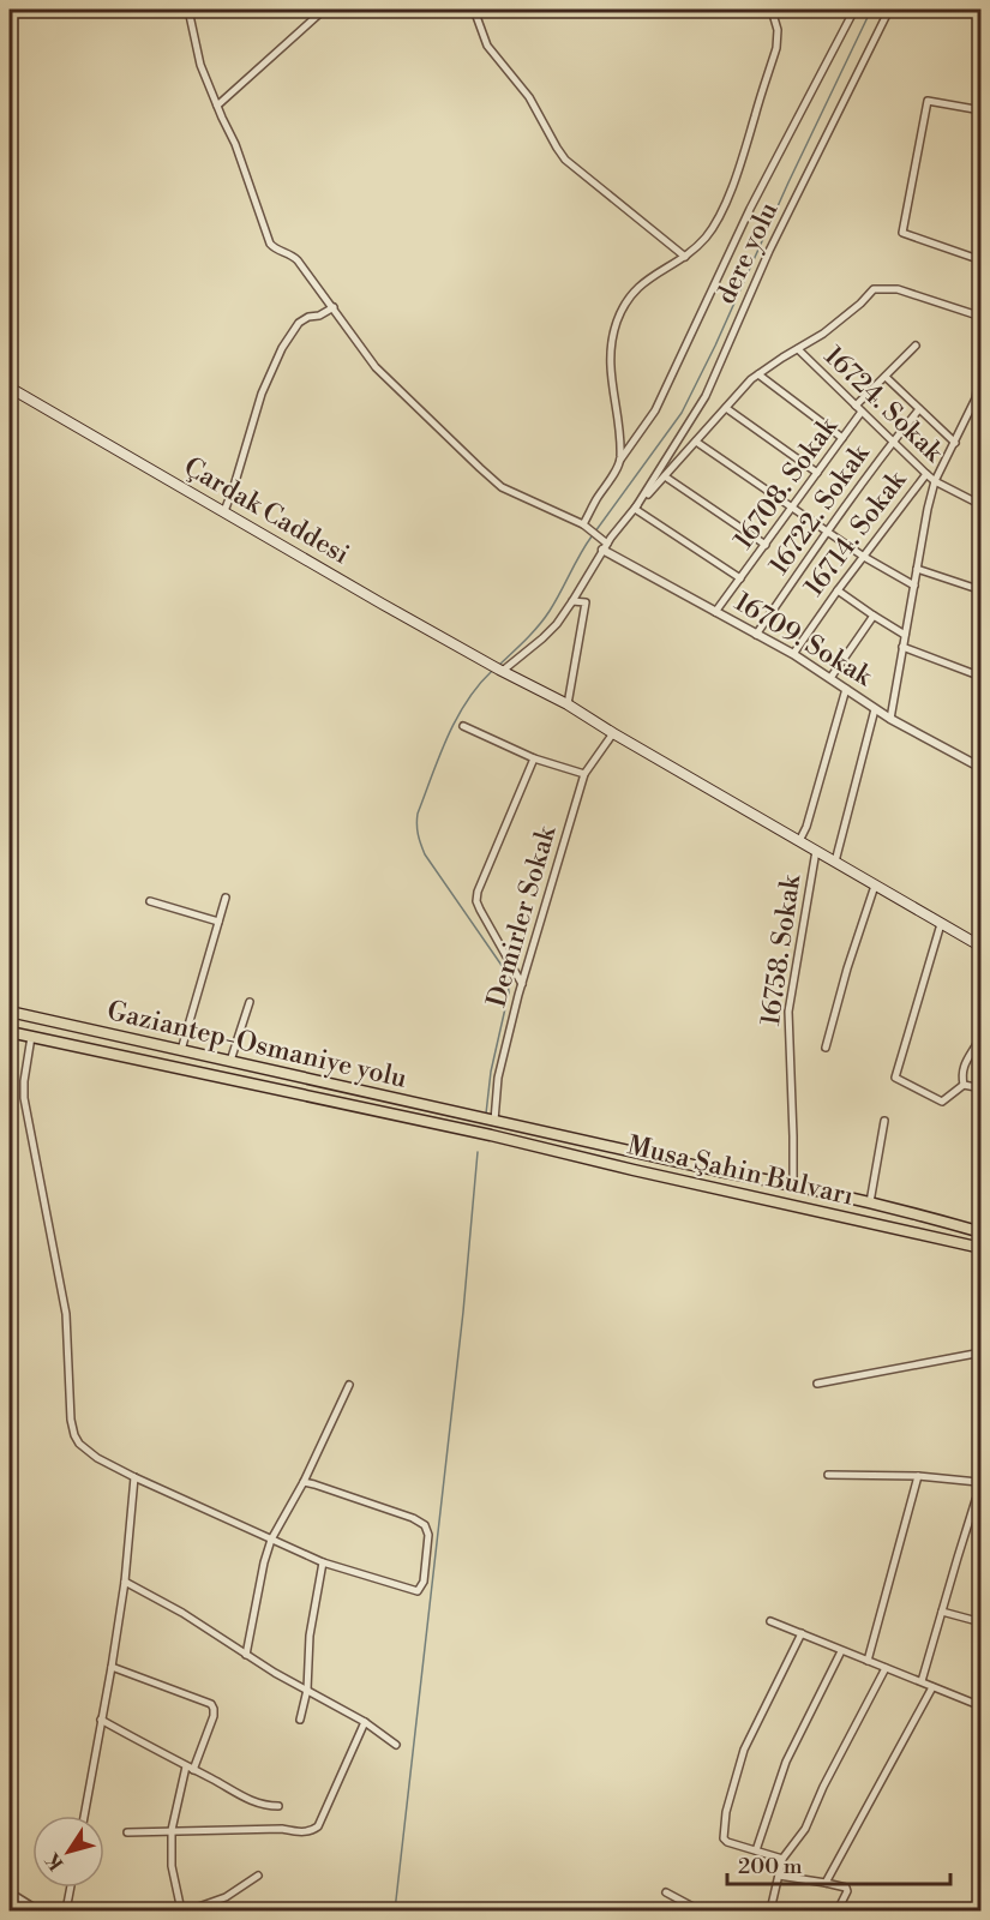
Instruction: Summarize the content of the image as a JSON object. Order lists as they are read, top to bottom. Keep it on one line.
{"streets":{"highway":["Gaziantep-Osmaniye yolu","Musa Şahin Bulvarı"],"main road":["Çardak Caddesi"],"street":["dere yolu","16724. Sokak","16708. Sokak","16722. Sokak","16714. Sokak","16709. Sokak","Demirler Sokak","16758. Sokak"]},"crossings":[["16724. Sokak","16708. Sokak"],["16724. Sokak","16722. Sokak"],["16724. Sokak","16714. Sokak"],["16708. Sokak","16709. Sokak"],["16722. Sokak","16709. Sokak"],["Çardak Caddesi","Demirler Sokak"],["Çardak Caddesi","16758. Sokak"],["16714. Sokak","16709. Sokak"],["Demirler Sokak","Gaziantep-Osmaniye yolu"],["Demirler Sokak","Musa Şahin Bulvarı"],["16758. Sokak","Musa Şahin Bulvarı"],["Gaziantep-Osmaniye yolu","Musa Şahin Bulvarı"]],"scale_bar":"200 m","north":"bottom left"}
